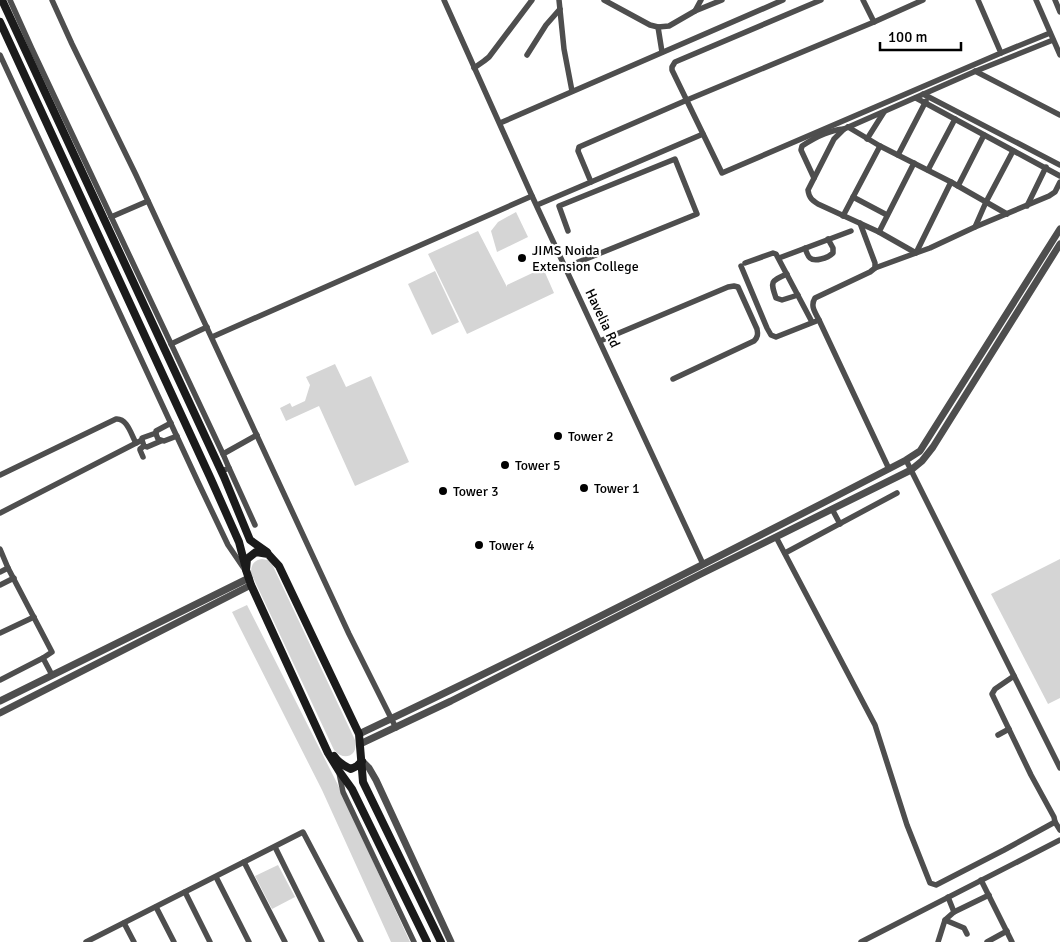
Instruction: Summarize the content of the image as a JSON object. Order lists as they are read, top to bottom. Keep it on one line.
{"streets":{"street":["Havelia Rd"]},"places":["JIMS Noida Extension College","Tower 2","Tower 5","Tower 1","Tower 3","Tower 4"],"scale_bar":"100 m"}
